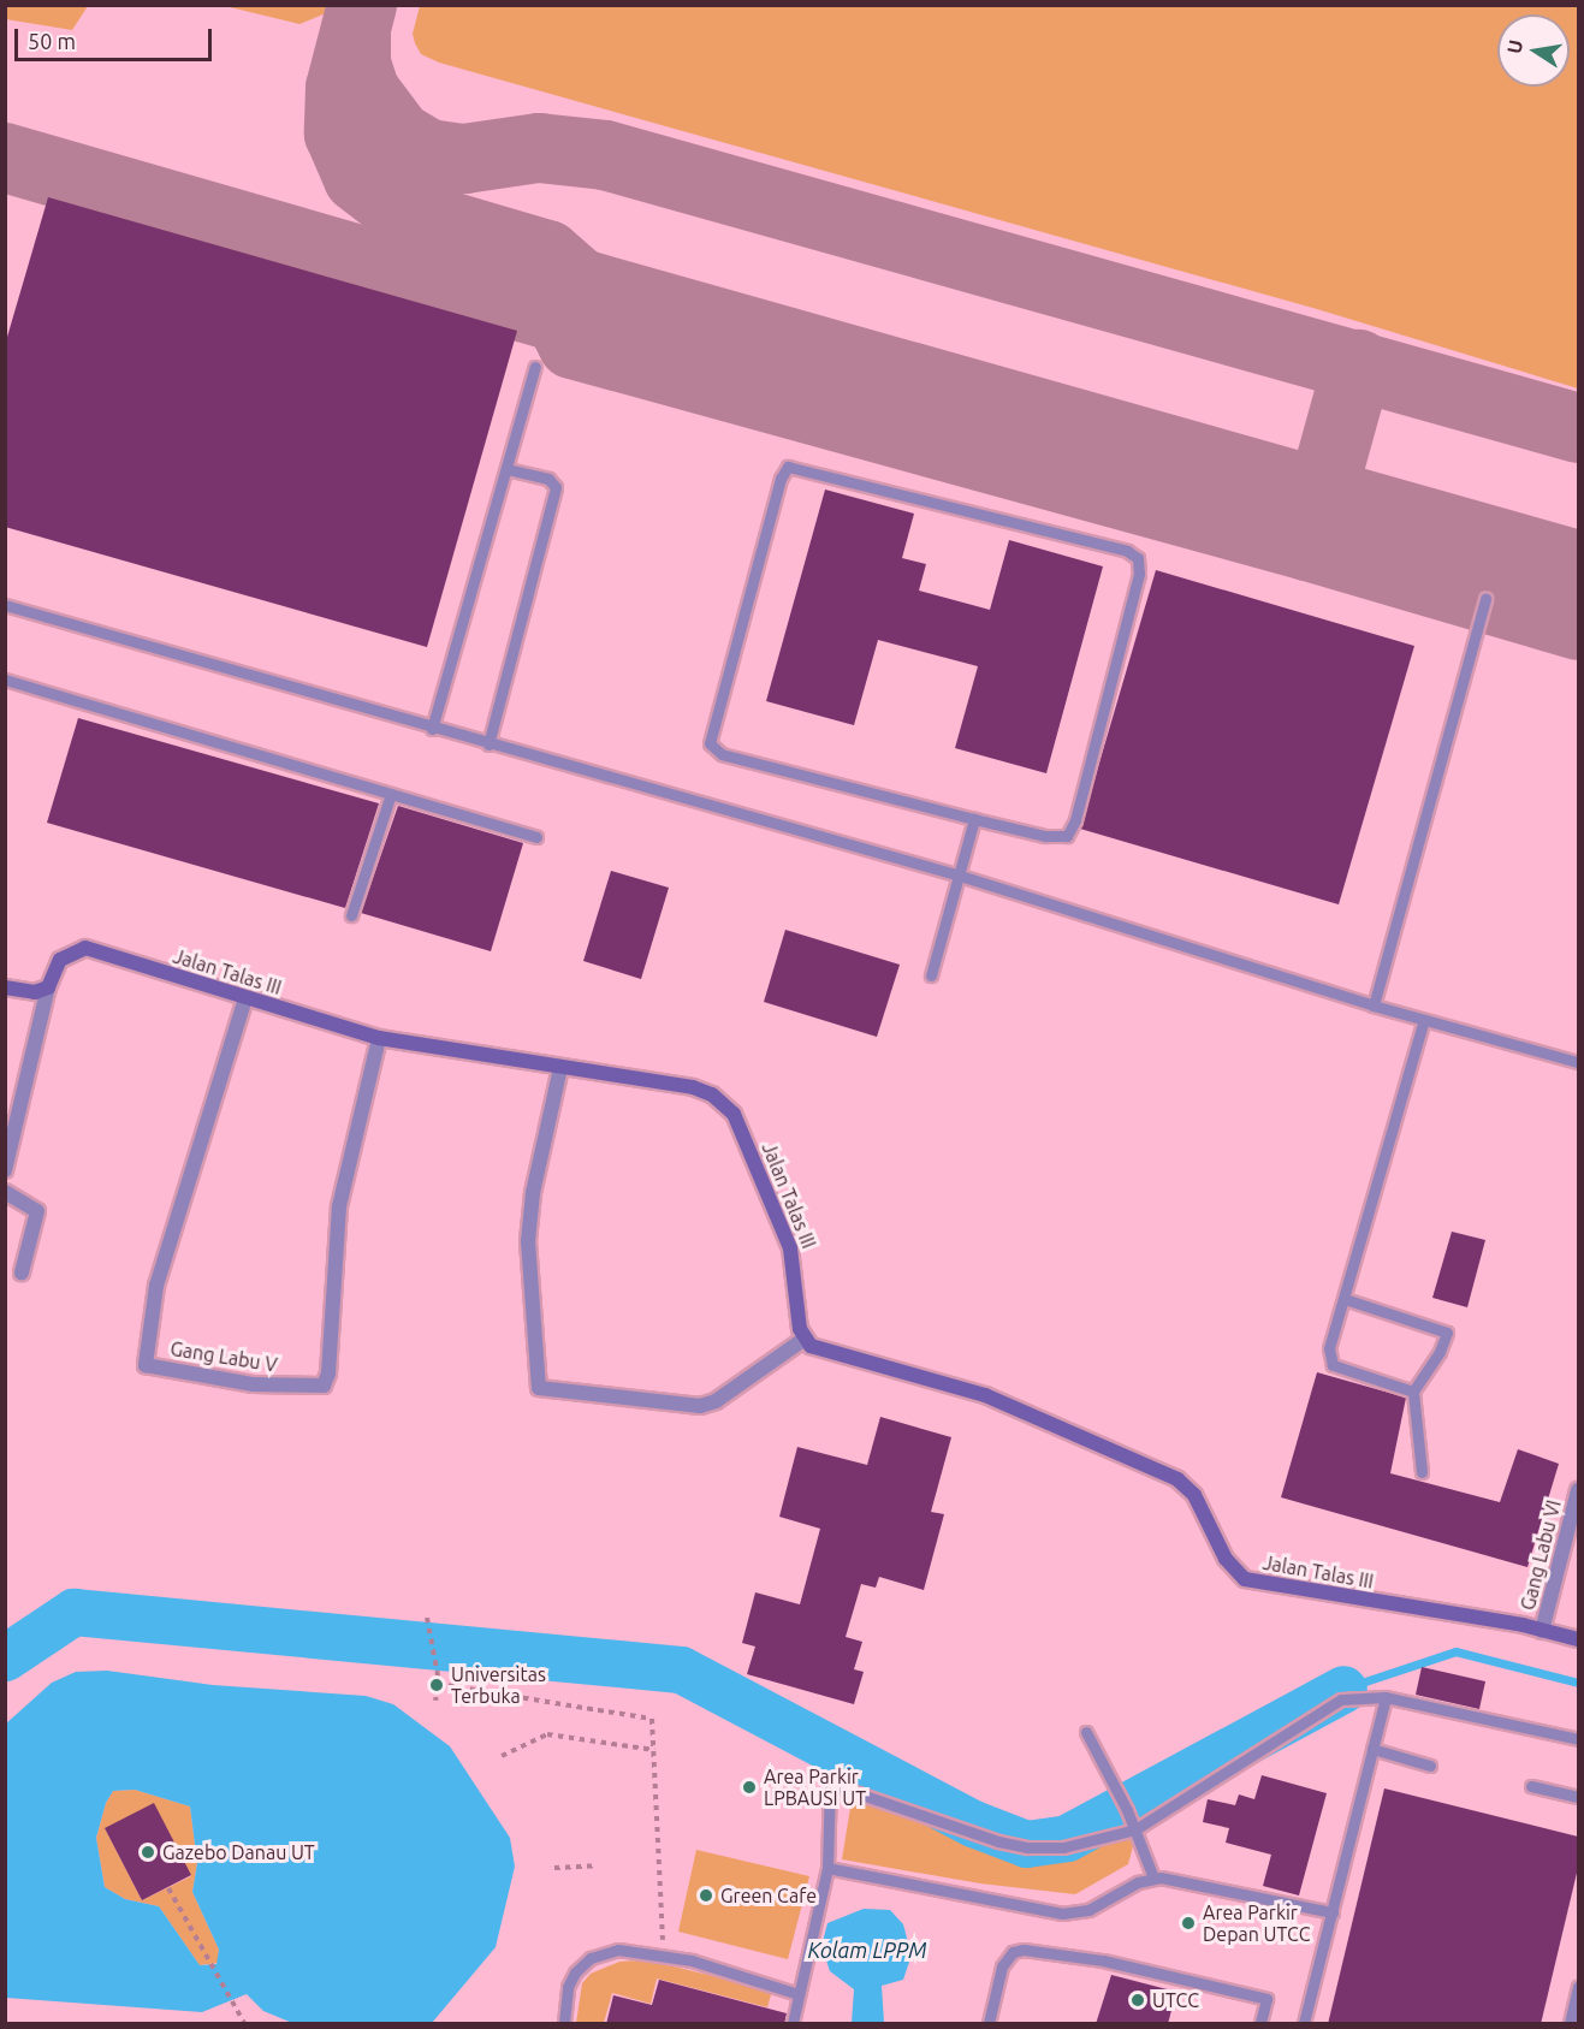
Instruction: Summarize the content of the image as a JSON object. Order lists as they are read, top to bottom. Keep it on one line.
{"streets":{"street":["Jalan Talas III","Gang Labu V","Gang Labu VI"]},"crossings":[["Jalan Talas III","Gang Labu V"],["Jalan Talas III","Gang Labu VI"]],"water":["Kolam LPPM"],"places":["Universitas Terbuka","Area Parkir LPBAUSI UT","Gazebo Danau UT","Green Cafe","Area Parkir Depan UTCC","UTCC"],"scale_bar":"50 m","north":"left"}
